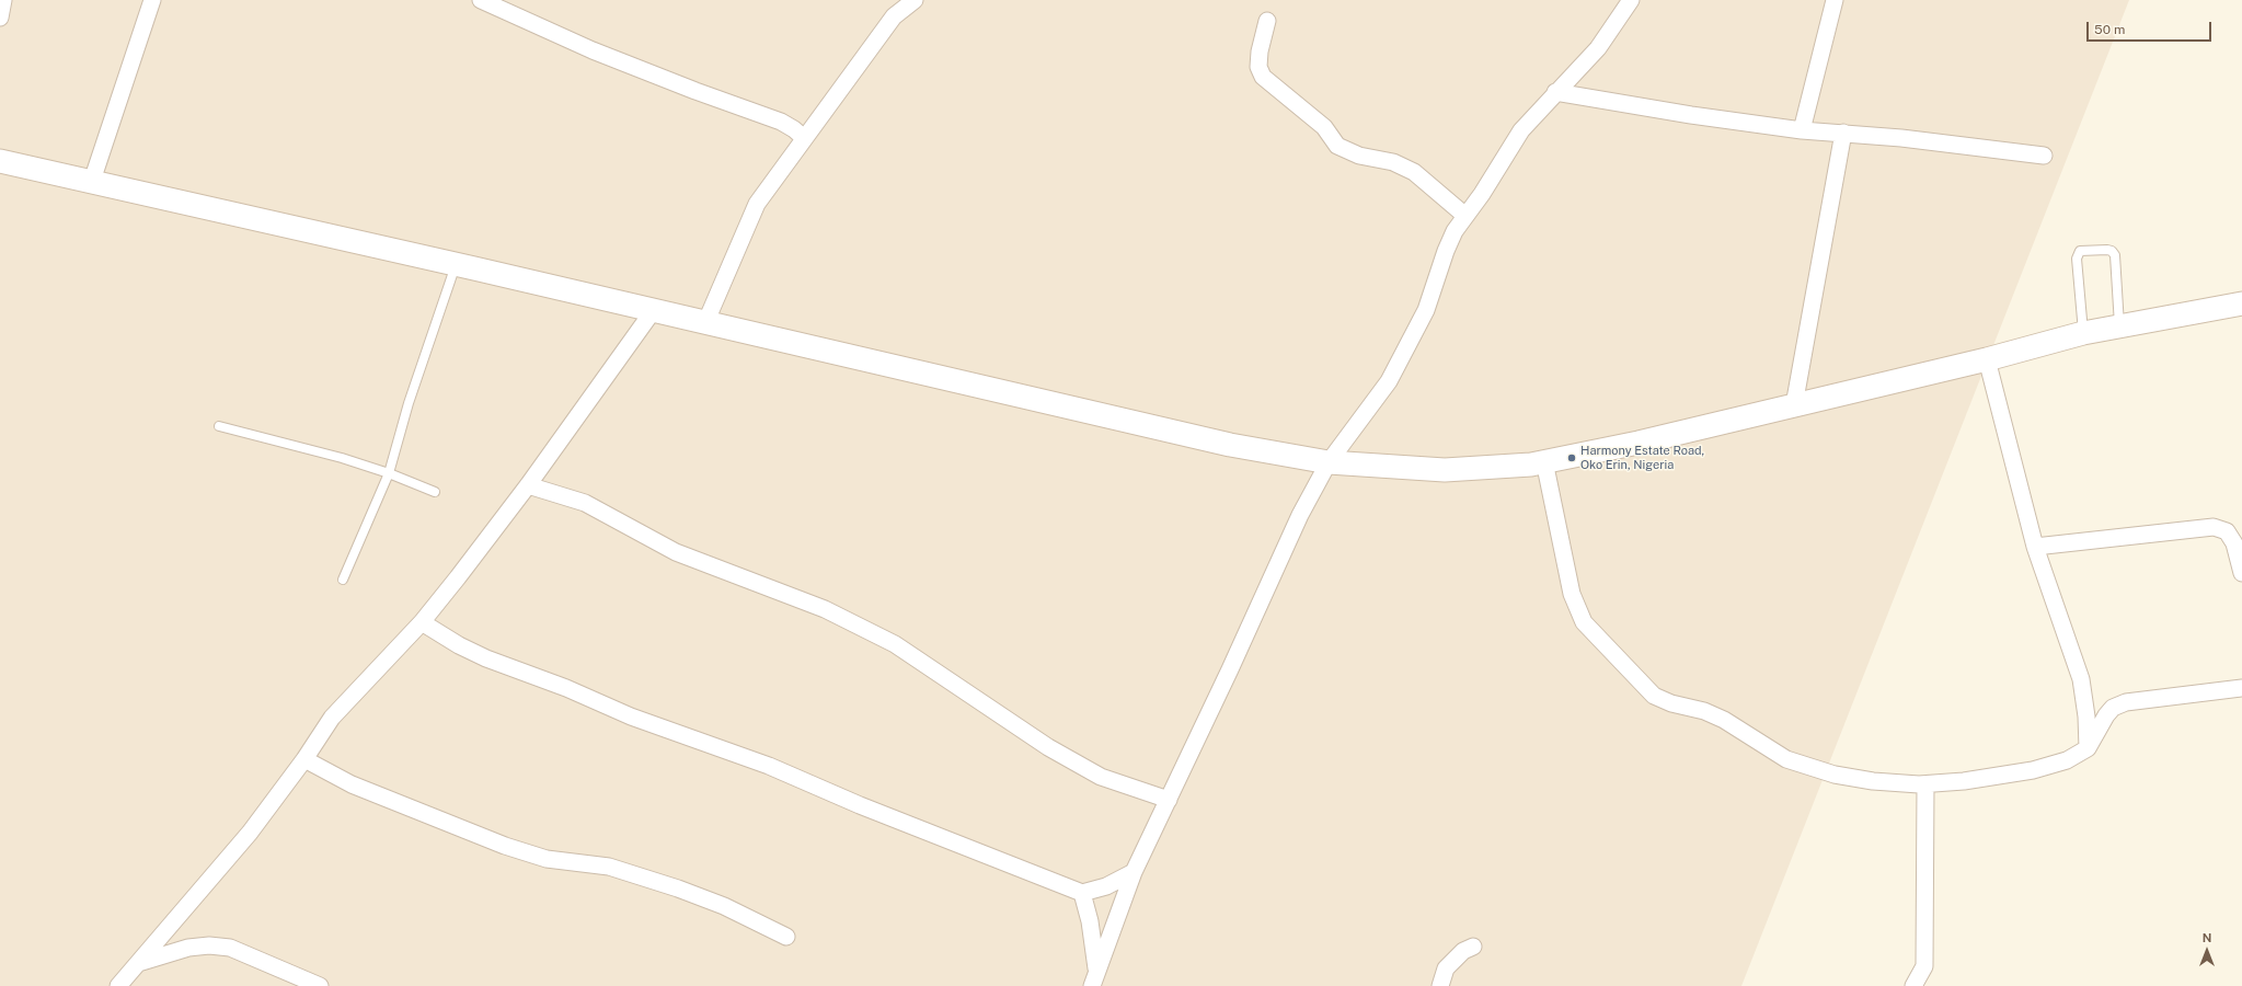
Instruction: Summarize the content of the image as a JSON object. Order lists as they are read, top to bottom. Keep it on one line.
{"places":["Harmony Estate Road, Oko Erin, Nigeria"],"scale_bar":"50 m","north":"top"}
